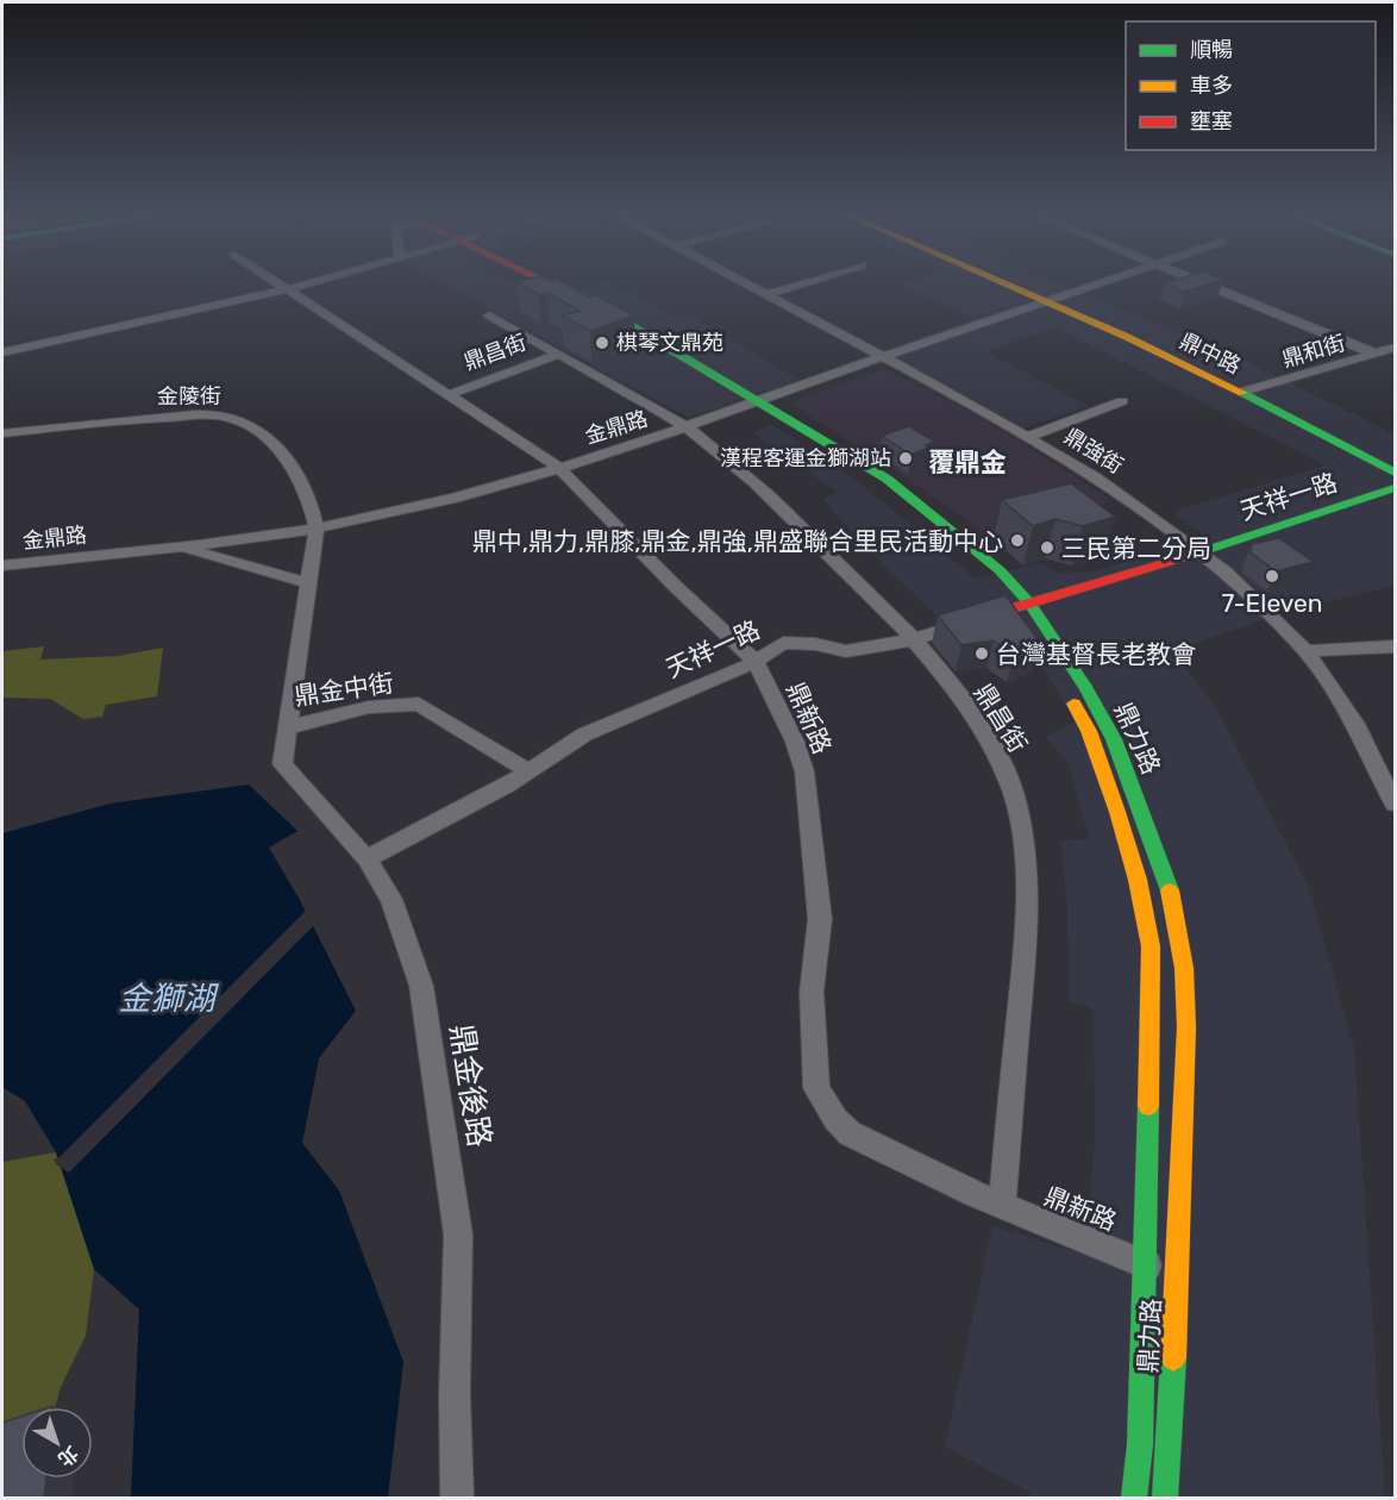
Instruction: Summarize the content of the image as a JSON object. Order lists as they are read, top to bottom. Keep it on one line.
{"streets":{"street":["鼎和街","鼎昌街","鼎中路","金陵街","金鼎路","鼎強街","天祥一路","鼎金中街","鼎新路","鼎力路","鼎金後路"]},"crossings":[["鼎和街","鼎中路"],["鼎昌街","金鼎路"],["鼎昌街","天祥一路"],["鼎昌街","鼎新路"],["鼎中路","金鼎路"],["金陵街","金鼎路"],["金陵街","鼎金中街"],["金鼎路","鼎強街"],["金鼎路","鼎金中街"],["金鼎路","鼎新路"],["金鼎路","鼎力路"],["鼎強街","天祥一路"],["天祥一路","鼎金中街"],["天祥一路","鼎新路"],["天祥一路","鼎力路"],["天祥一路","鼎金後路"],["鼎金中街","鼎金後路"],["鼎新路","鼎力路"]],"districts":["覆鼎金"],"water":["金獅湖"],"places":["棋琴文鼎苑","漢程客運金獅湖站","鼎中,鼎力,鼎膝,鼎金,鼎強,鼎盛聯合里民活動中心","三民第二分局","7-Eleven","台灣基督長老教會"],"legend":["順暢","車多","壅塞"],"north":"bottom right"}
